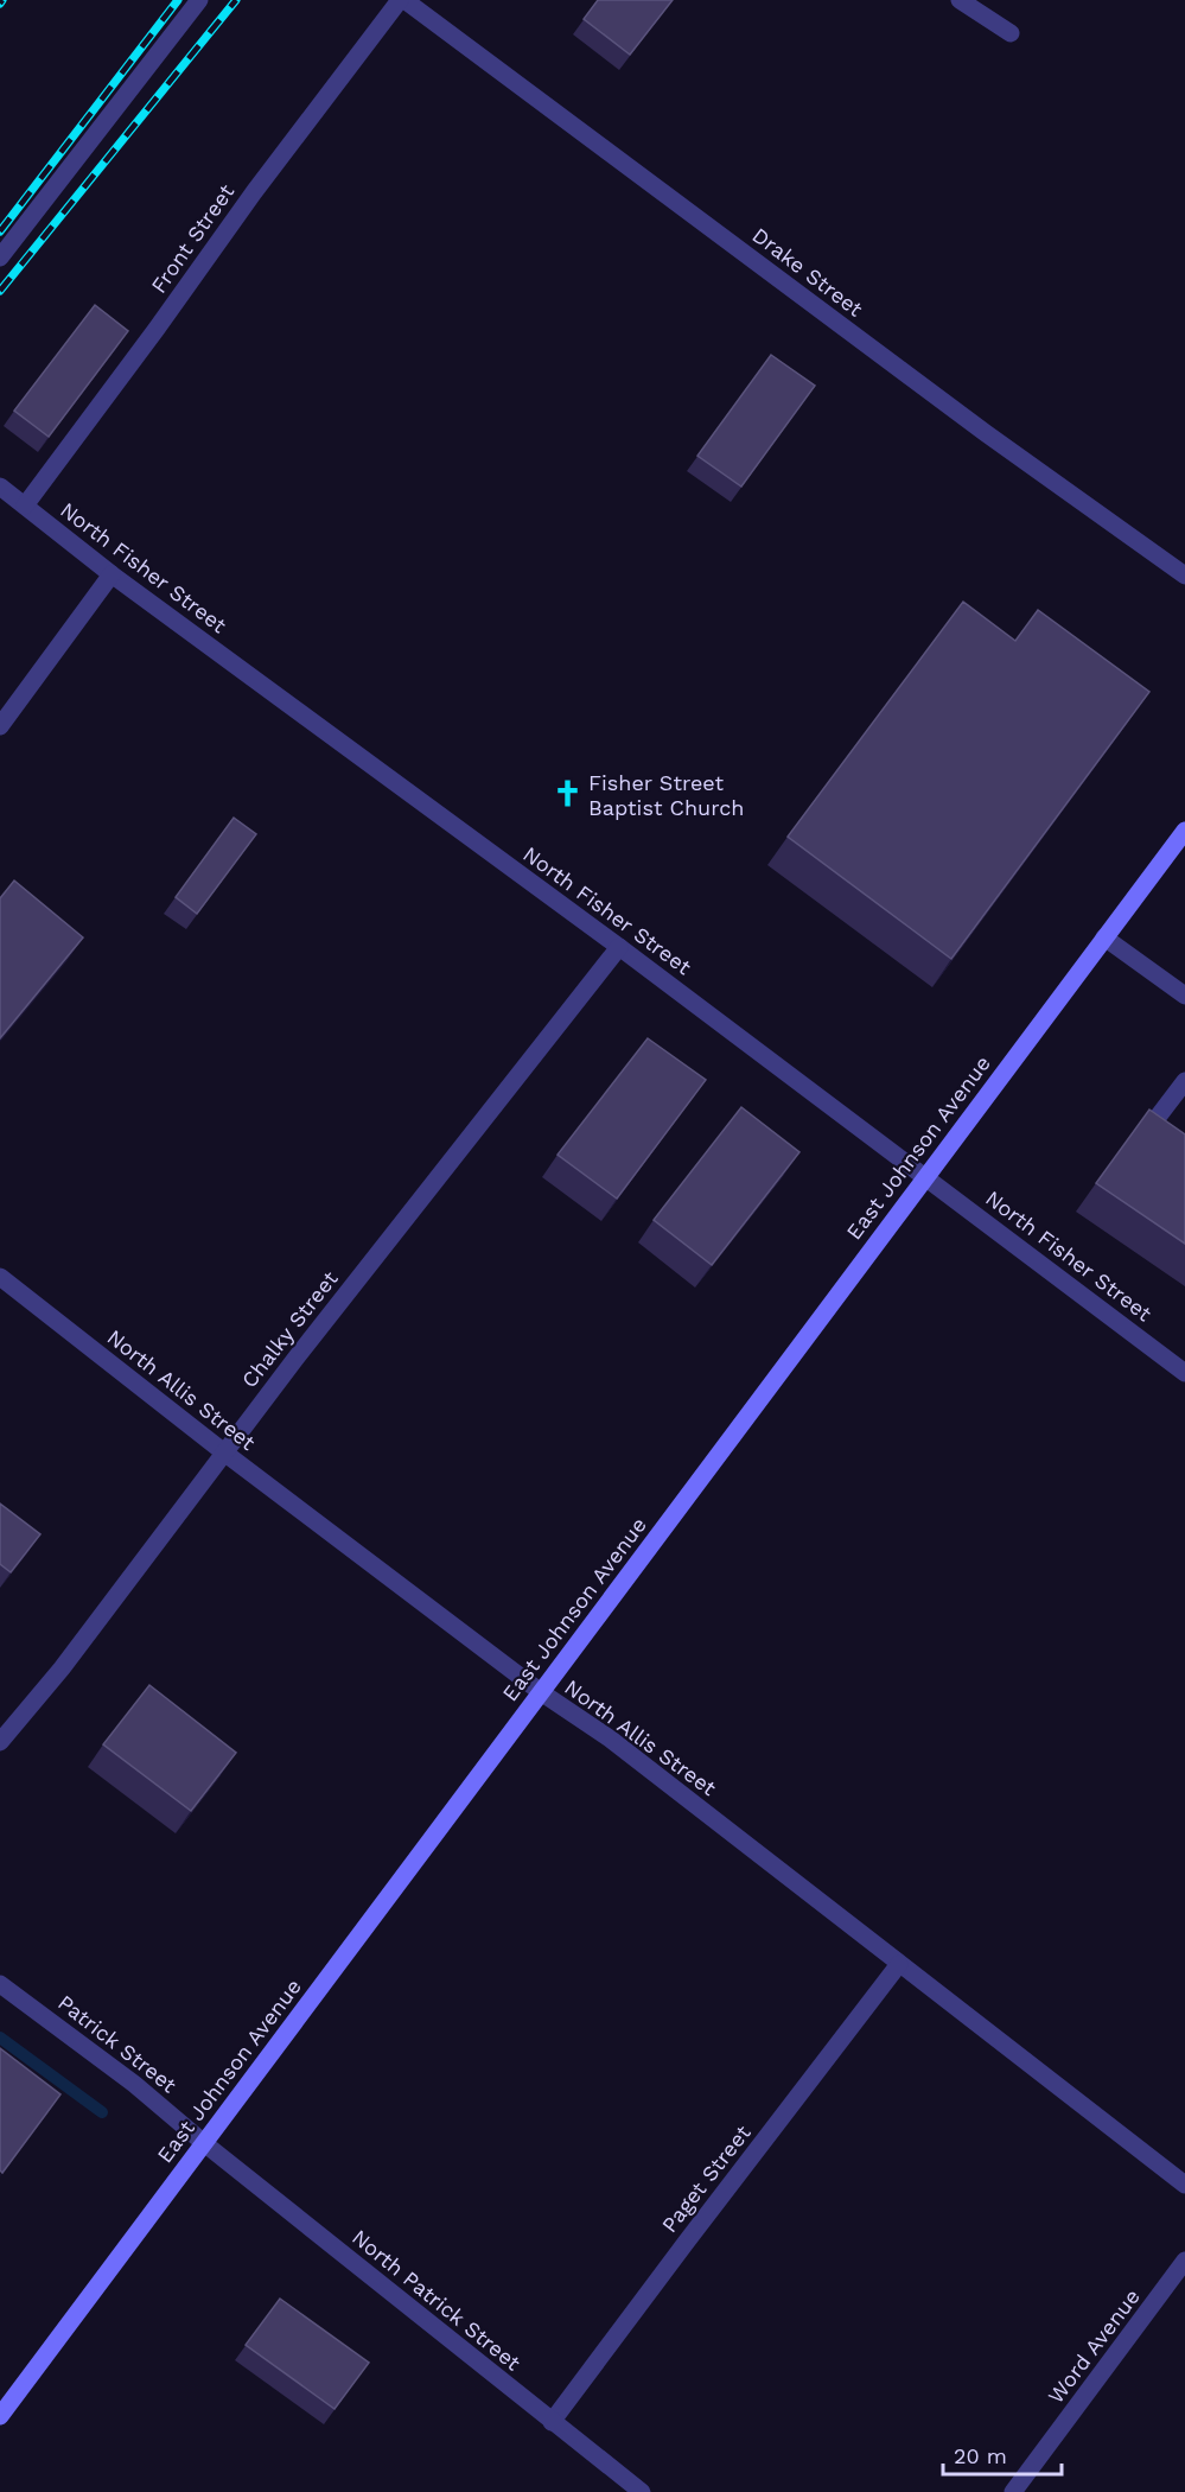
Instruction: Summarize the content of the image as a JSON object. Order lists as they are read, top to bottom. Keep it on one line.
{"streets":{"main road":["East Johnson Avenue"],"street":["Front Street","Drake Street","North Fisher Street","Chalky Street","North Allis Street","Patrick Street","Paget Street","North Patrick Street","Word Avenue"]},"crossings":[["Front Street","Drake Street"],["Front Street","North Fisher Street"],["North Fisher Street","East Johnson Avenue"],["North Fisher Street","Chalky Street"],["East Johnson Avenue","North Allis Street"],["East Johnson Avenue","Patrick Street"],["East Johnson Avenue","North Patrick Street"],["Chalky Street","North Allis Street"],["North Allis Street","Paget Street"],["Patrick Street","North Patrick Street"],["Paget Street","North Patrick Street"]],"places":{"church":["Fisher Street Baptist Church"]},"scale_bar":"20 m"}
